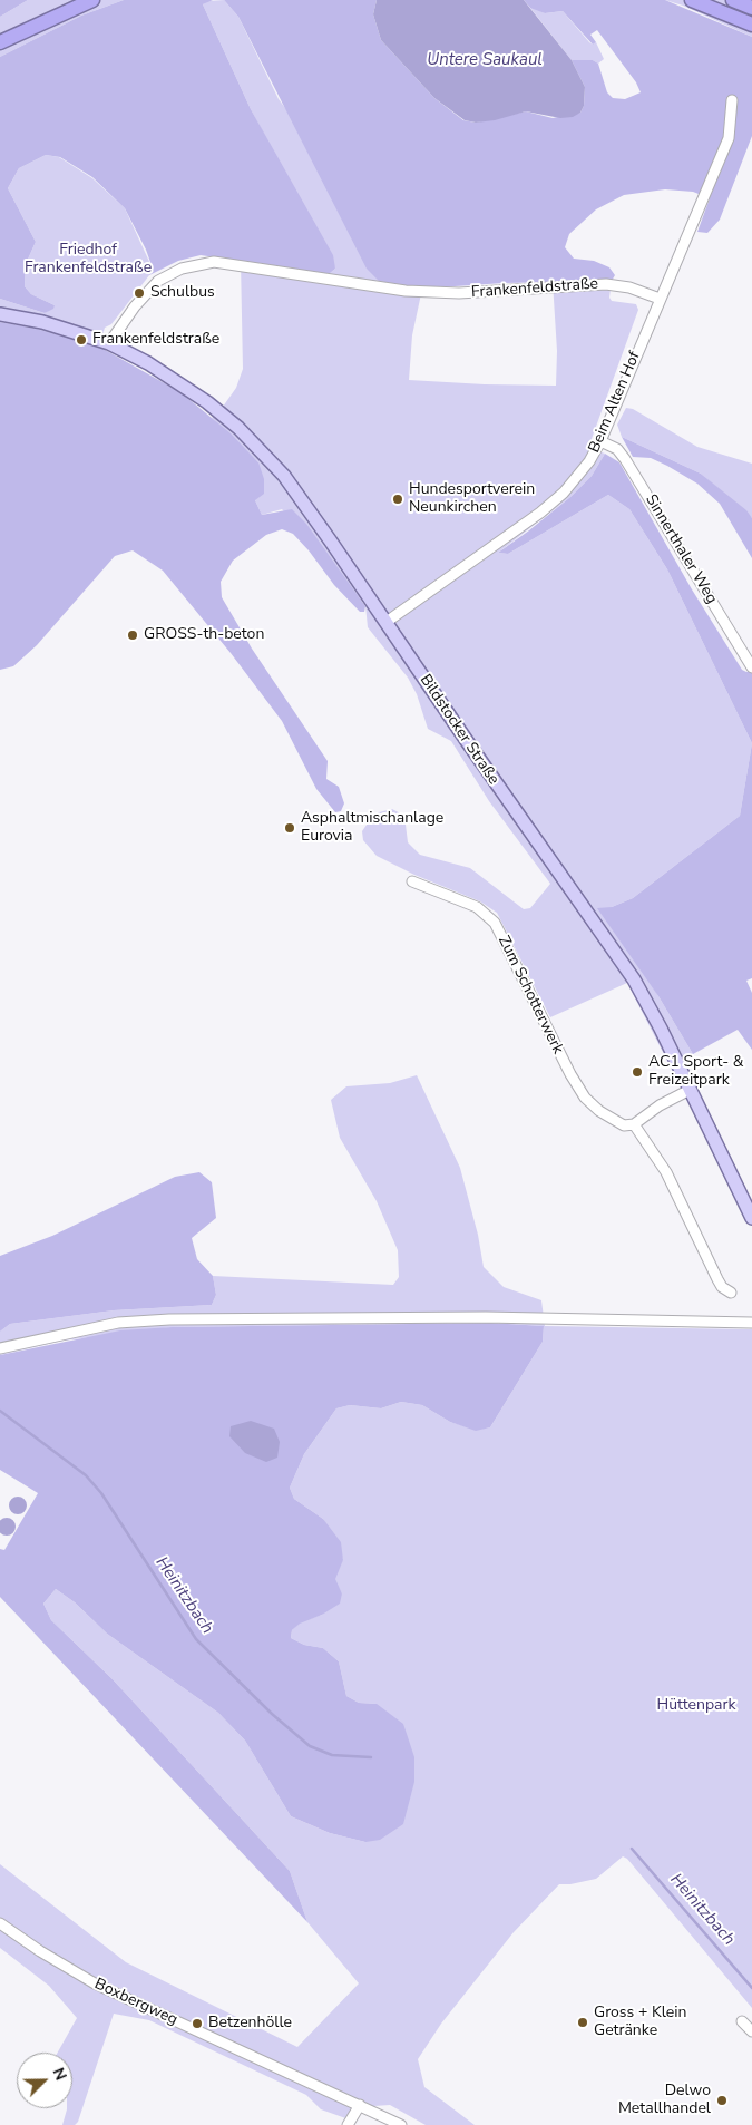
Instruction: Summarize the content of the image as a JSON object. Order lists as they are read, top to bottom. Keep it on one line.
{"streets":{"main road":["Bildstocker Straße"],"street":["Frankenfeldstraße","Beim Alten Hof","Sinnerthaler Weg","Zum Schotterwerk","Boxbergweg"]},"crossings":[["Frankenfeldstraße","Beim Alten Hof"],["Frankenfeldstraße","Bildstocker Straße"],["Beim Alten Hof","Sinnerthaler Weg"],["Beim Alten Hof","Bildstocker Straße"]],"water":["Untere Saukaul","Heinitzbach"],"parks":["Friedhof Frankenfeldstraße","Hüttenpark"],"places":["Schulbus","Frankenfeldstraße","Hundesportverein Neunkirchen","GROSS-th-beton","Asphaltmischanlage Eurovia","AC1 Sport- & Freizeitpark","Gross + Klein Getränke","Betzenhölle","Delwo Metallhandel"],"north":"top right"}
